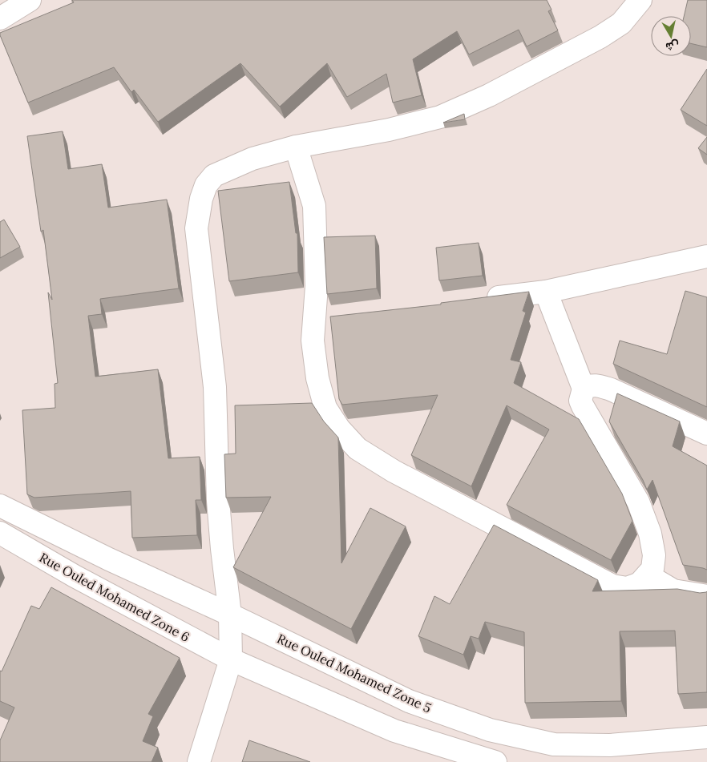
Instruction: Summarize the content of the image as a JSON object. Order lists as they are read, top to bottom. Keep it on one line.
{"streets":{"street":["Rue Ouled Mohamed Zone 6","Rue Ouled Mohamed Zone 5"]},"crossings":[["Rue Ouled Mohamed Zone 6","Rue Ouled Mohamed Zone 5"]],"north":"bottom"}
